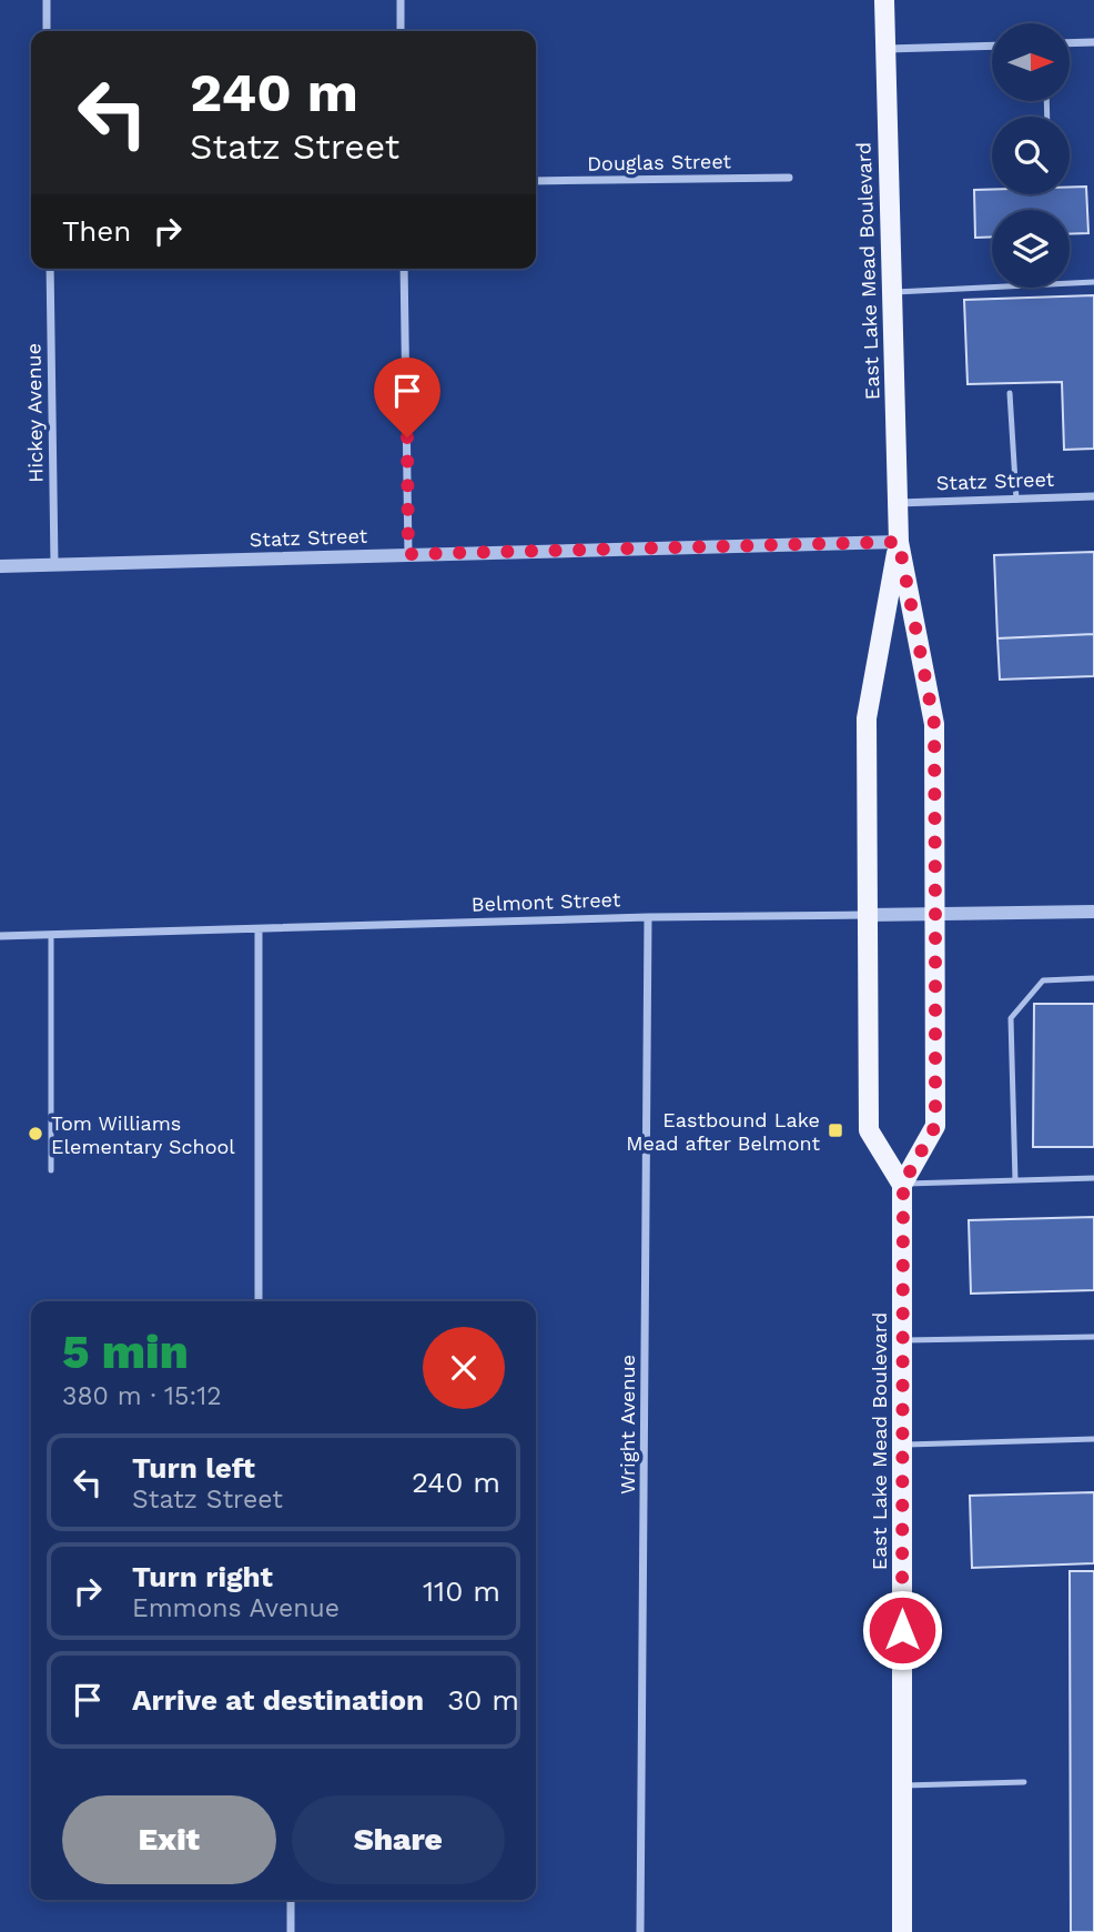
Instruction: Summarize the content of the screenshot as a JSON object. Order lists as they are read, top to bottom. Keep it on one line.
{"streets":{"main road":["East Lake Mead Boulevard"],"street":["Douglas Street","Hickey Avenue","Statz Street","Belmont Street","Wright Avenue"]},"crossings":[["East Lake Mead Boulevard","Statz Street"],["East Lake Mead Boulevard","Belmont Street"],["Hickey Avenue","Statz Street"],["Belmont Street","Wright Avenue"]],"places":{"transit":["Eastbound Lake Mead after Belmont"],"other":["Tom Williams Elementary School"]},"north":"right","page":{"turn":["240 m","Statz Street"],"then":"Then","heading":["5 min","380 m · 15:12"],"list":[{"name":"Turn left","note":"Statz Street","value":"240 m"},{"name":"Turn right","note":"Emmons Avenue","value":"110 m"},{"name":"Arrive at destination","value":"30 m"}],"buttons":["Exit","Share"]}}
